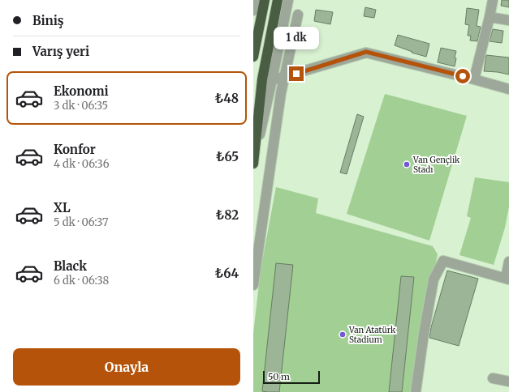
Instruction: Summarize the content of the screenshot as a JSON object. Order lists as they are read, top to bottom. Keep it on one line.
{"places":["Van Gençlik Stadı","Van Atatürk Stadium"],"scale_bar":"50 m","page":{"banner":["Biniş","Varış yeri"],"bubble":"1 dk","list":[{"name":"Ekonomi","note":"3 dk · 06:35","value":"₺48"},{"name":"Konfor","note":"4 dk · 06:36","value":"₺65"},{"name":"XL","note":"5 dk · 06:37","value":"₺82"},{"name":"Black","note":"6 dk · 06:38","value":"₺64"}],"buttons":"Onayla","scale":"50 m"}}
